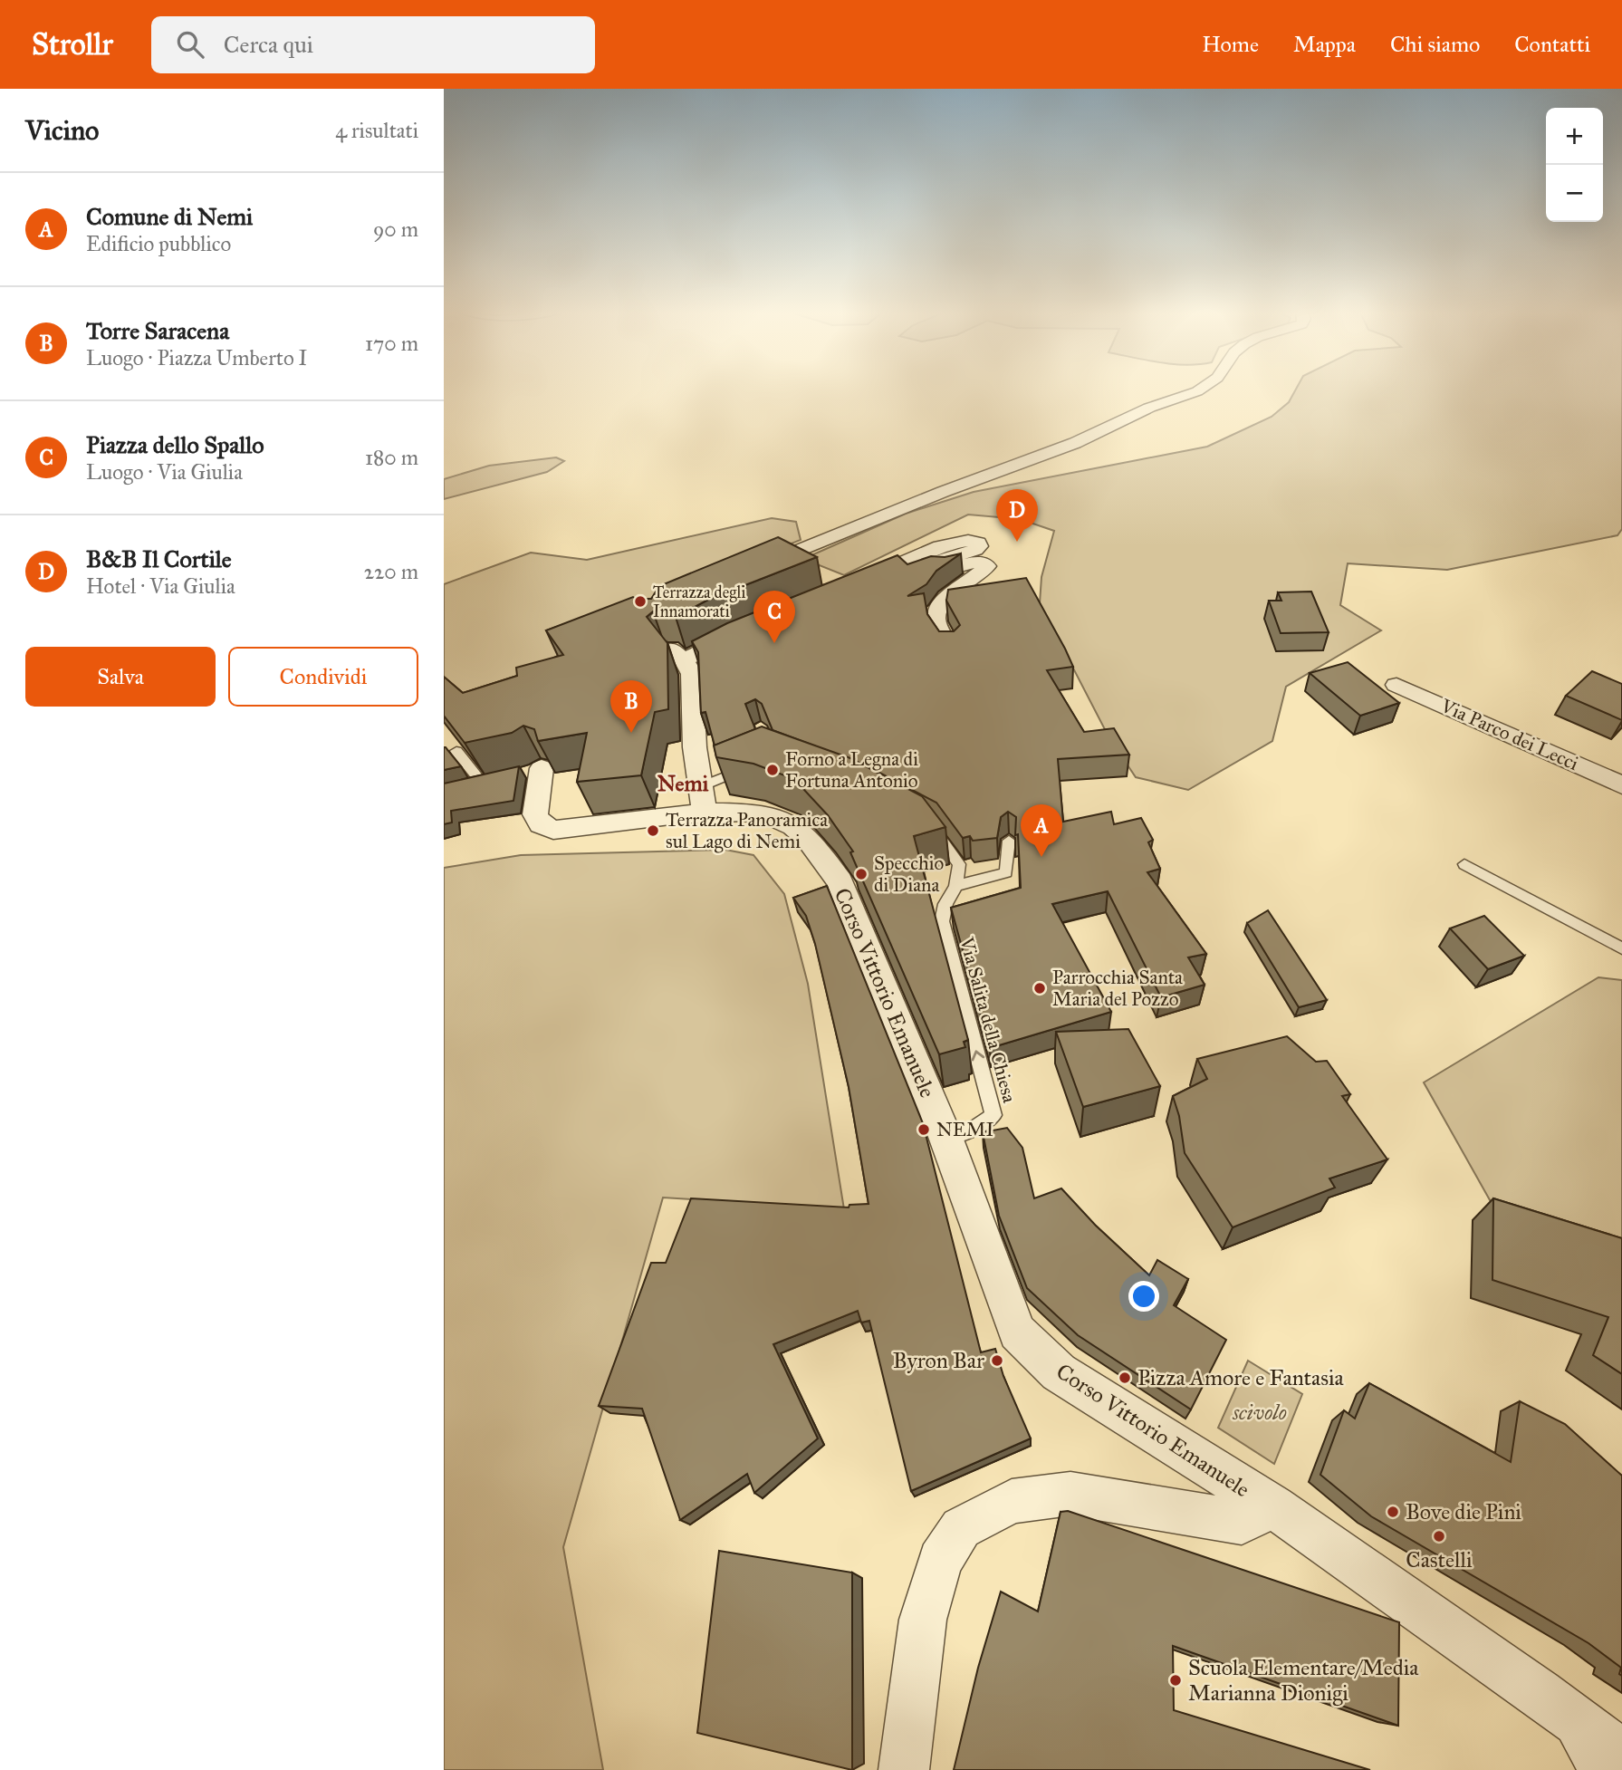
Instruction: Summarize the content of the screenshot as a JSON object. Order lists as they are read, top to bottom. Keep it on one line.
{"streets":{"street":["Via Parco dei Lecci","Corso Vittorio Emanuele"],"lane":["Via Salita della Chiesa"]},"crossings":[["Corso Vittorio Emanuele","Via Salita della Chiesa"]],"one_way":["Via Salita della Chiesa"],"districts":["Nemi"],"parks":["scivolo"],"places":["Terrazza degli Innamorati","Forno a Legna di Fortuna Antonio","Terrazza Panoramica sul Lago di Nemi","Specchio di Diana","Parrocchia Santa Maria del Pozzo","NEMI","Byron Bar","Pizza Amore e Fantasia","Bove die Pini","Castelli","Scuola Elementare/Media Marianna Dionigi"],"page":{"header":"Strollr","search":"Cerca qui","nav":["Home","Mappa","Chi siamo","Contatti"],"heading":["Vicino","4 risultati"],"map_buttons":["+","−"],"list":[{"mark":"A","name":"Comune di Nemi","note":"Edificio pubblico","value":"90 m"},{"mark":"B","name":"Torre Saracena","note":"Luogo · Piazza Umberto I","value":"170 m"},{"mark":"C","name":"Piazza dello Spallo","note":"Luogo · Via Giulia","value":"180 m"},{"mark":"D","name":"B&B Il Cortile","note":"Hotel · Via Giulia","value":"220 m"}],"pins":["D","C","B","A"],"buttons":["Salva","Condividi"]}}
